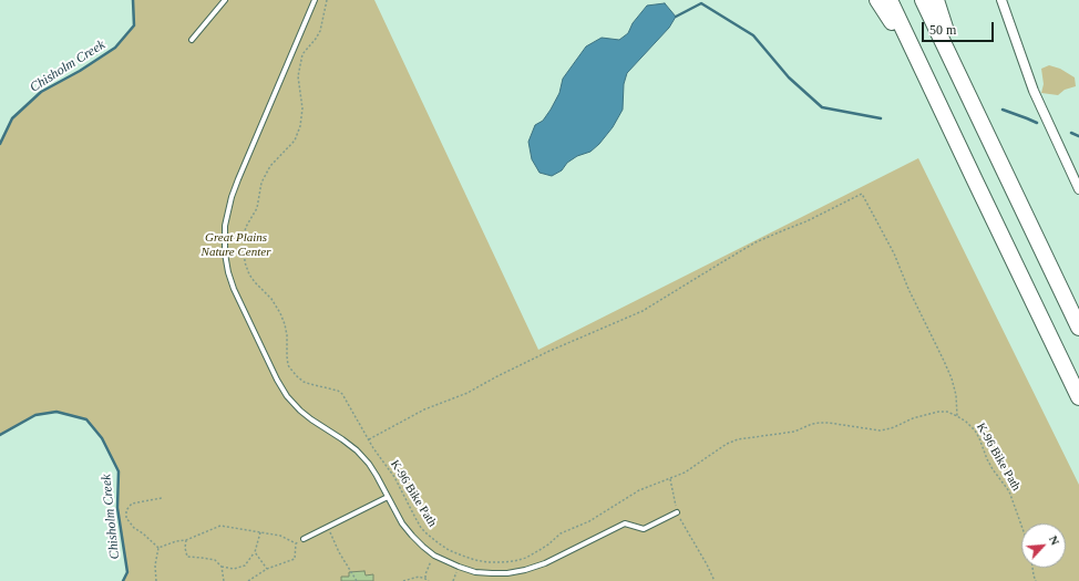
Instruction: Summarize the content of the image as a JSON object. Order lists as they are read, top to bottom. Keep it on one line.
{"streets":{"path":["K-96 Bike Path"]},"water":["Chisholm Creek"],"parks":["Great Plains Nature Center"],"scale_bar":"50 m","north":"top right"}
